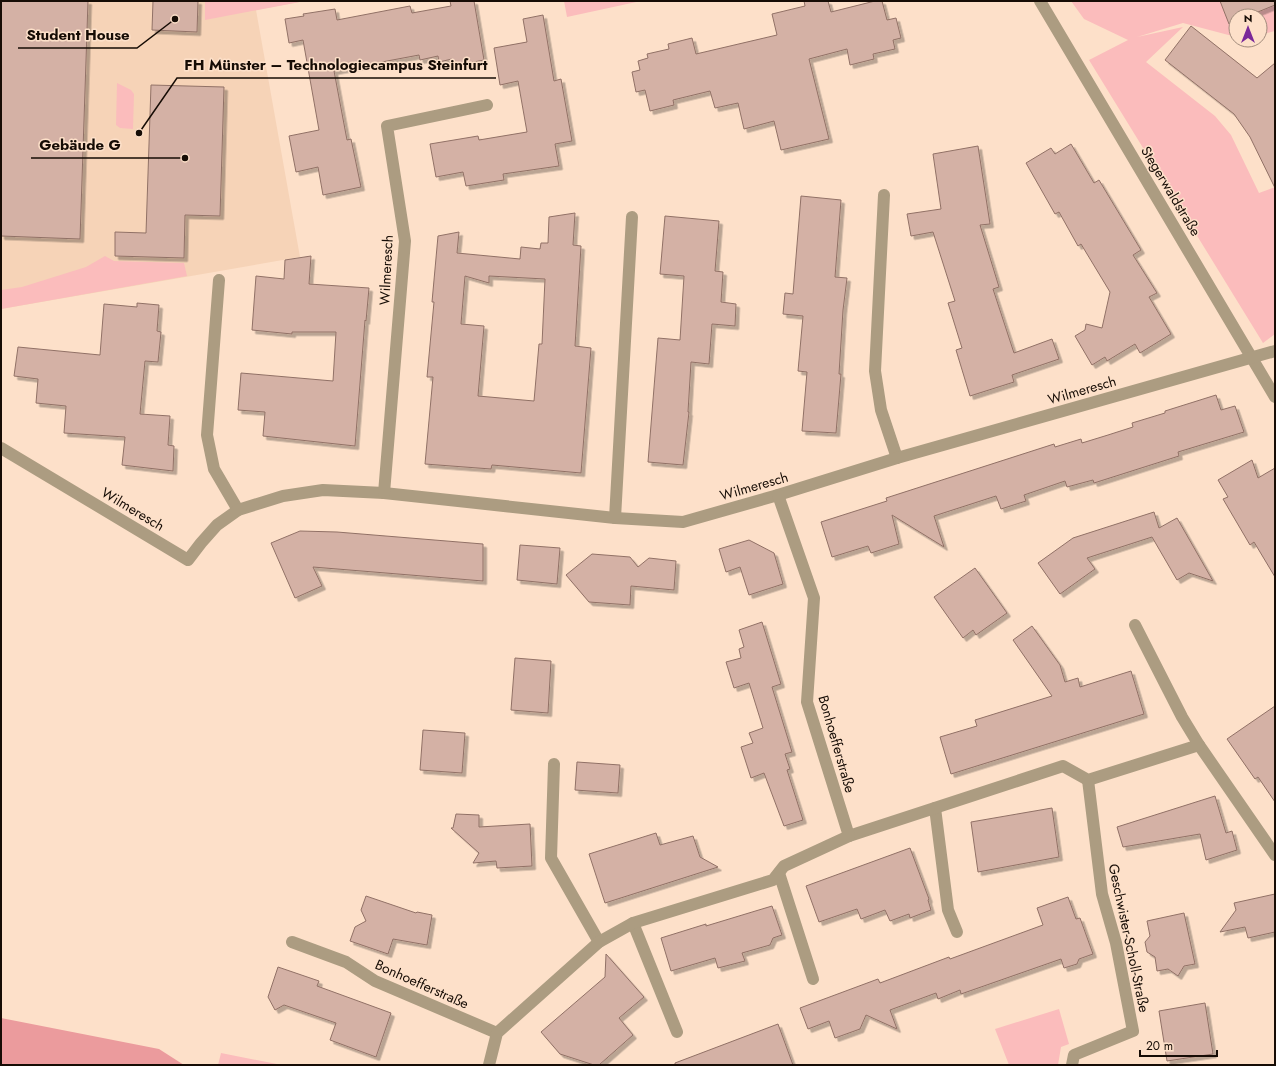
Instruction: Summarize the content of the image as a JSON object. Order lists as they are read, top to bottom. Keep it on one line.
{"streets":{"street":["Stegerwaldstraße","Wilmeresch","Bonhoefferstraße","Geschwister-Scholl-Straße"]},"crossings":[["Stegerwaldstraße","Wilmeresch"],["Wilmeresch","Bonhoefferstraße"]],"places":["Student House","FH Münster – Technologiecampus Steinfurt","Gebäude G"],"scale_bar":"20 m","north":"top"}
